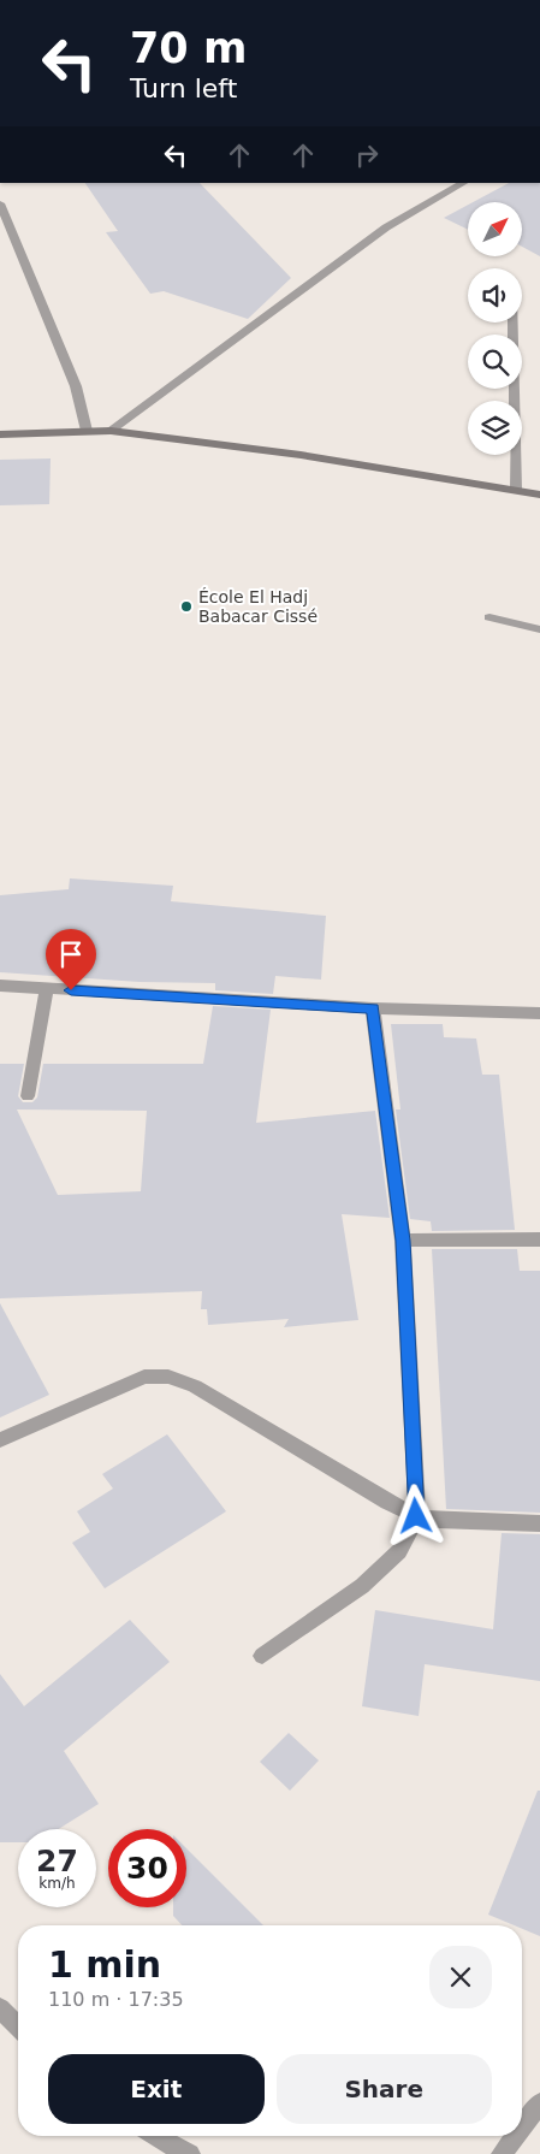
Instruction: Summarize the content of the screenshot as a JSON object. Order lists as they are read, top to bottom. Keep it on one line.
{"places":["École El Hadj Babacar Cissé"],"north":"top right","page":{"turn":["70 m","Turn left"],"speed":"27 km/h","limit":"30","heading":["1 min","110 m · 17:35"],"buttons":["Exit","Share"]}}
